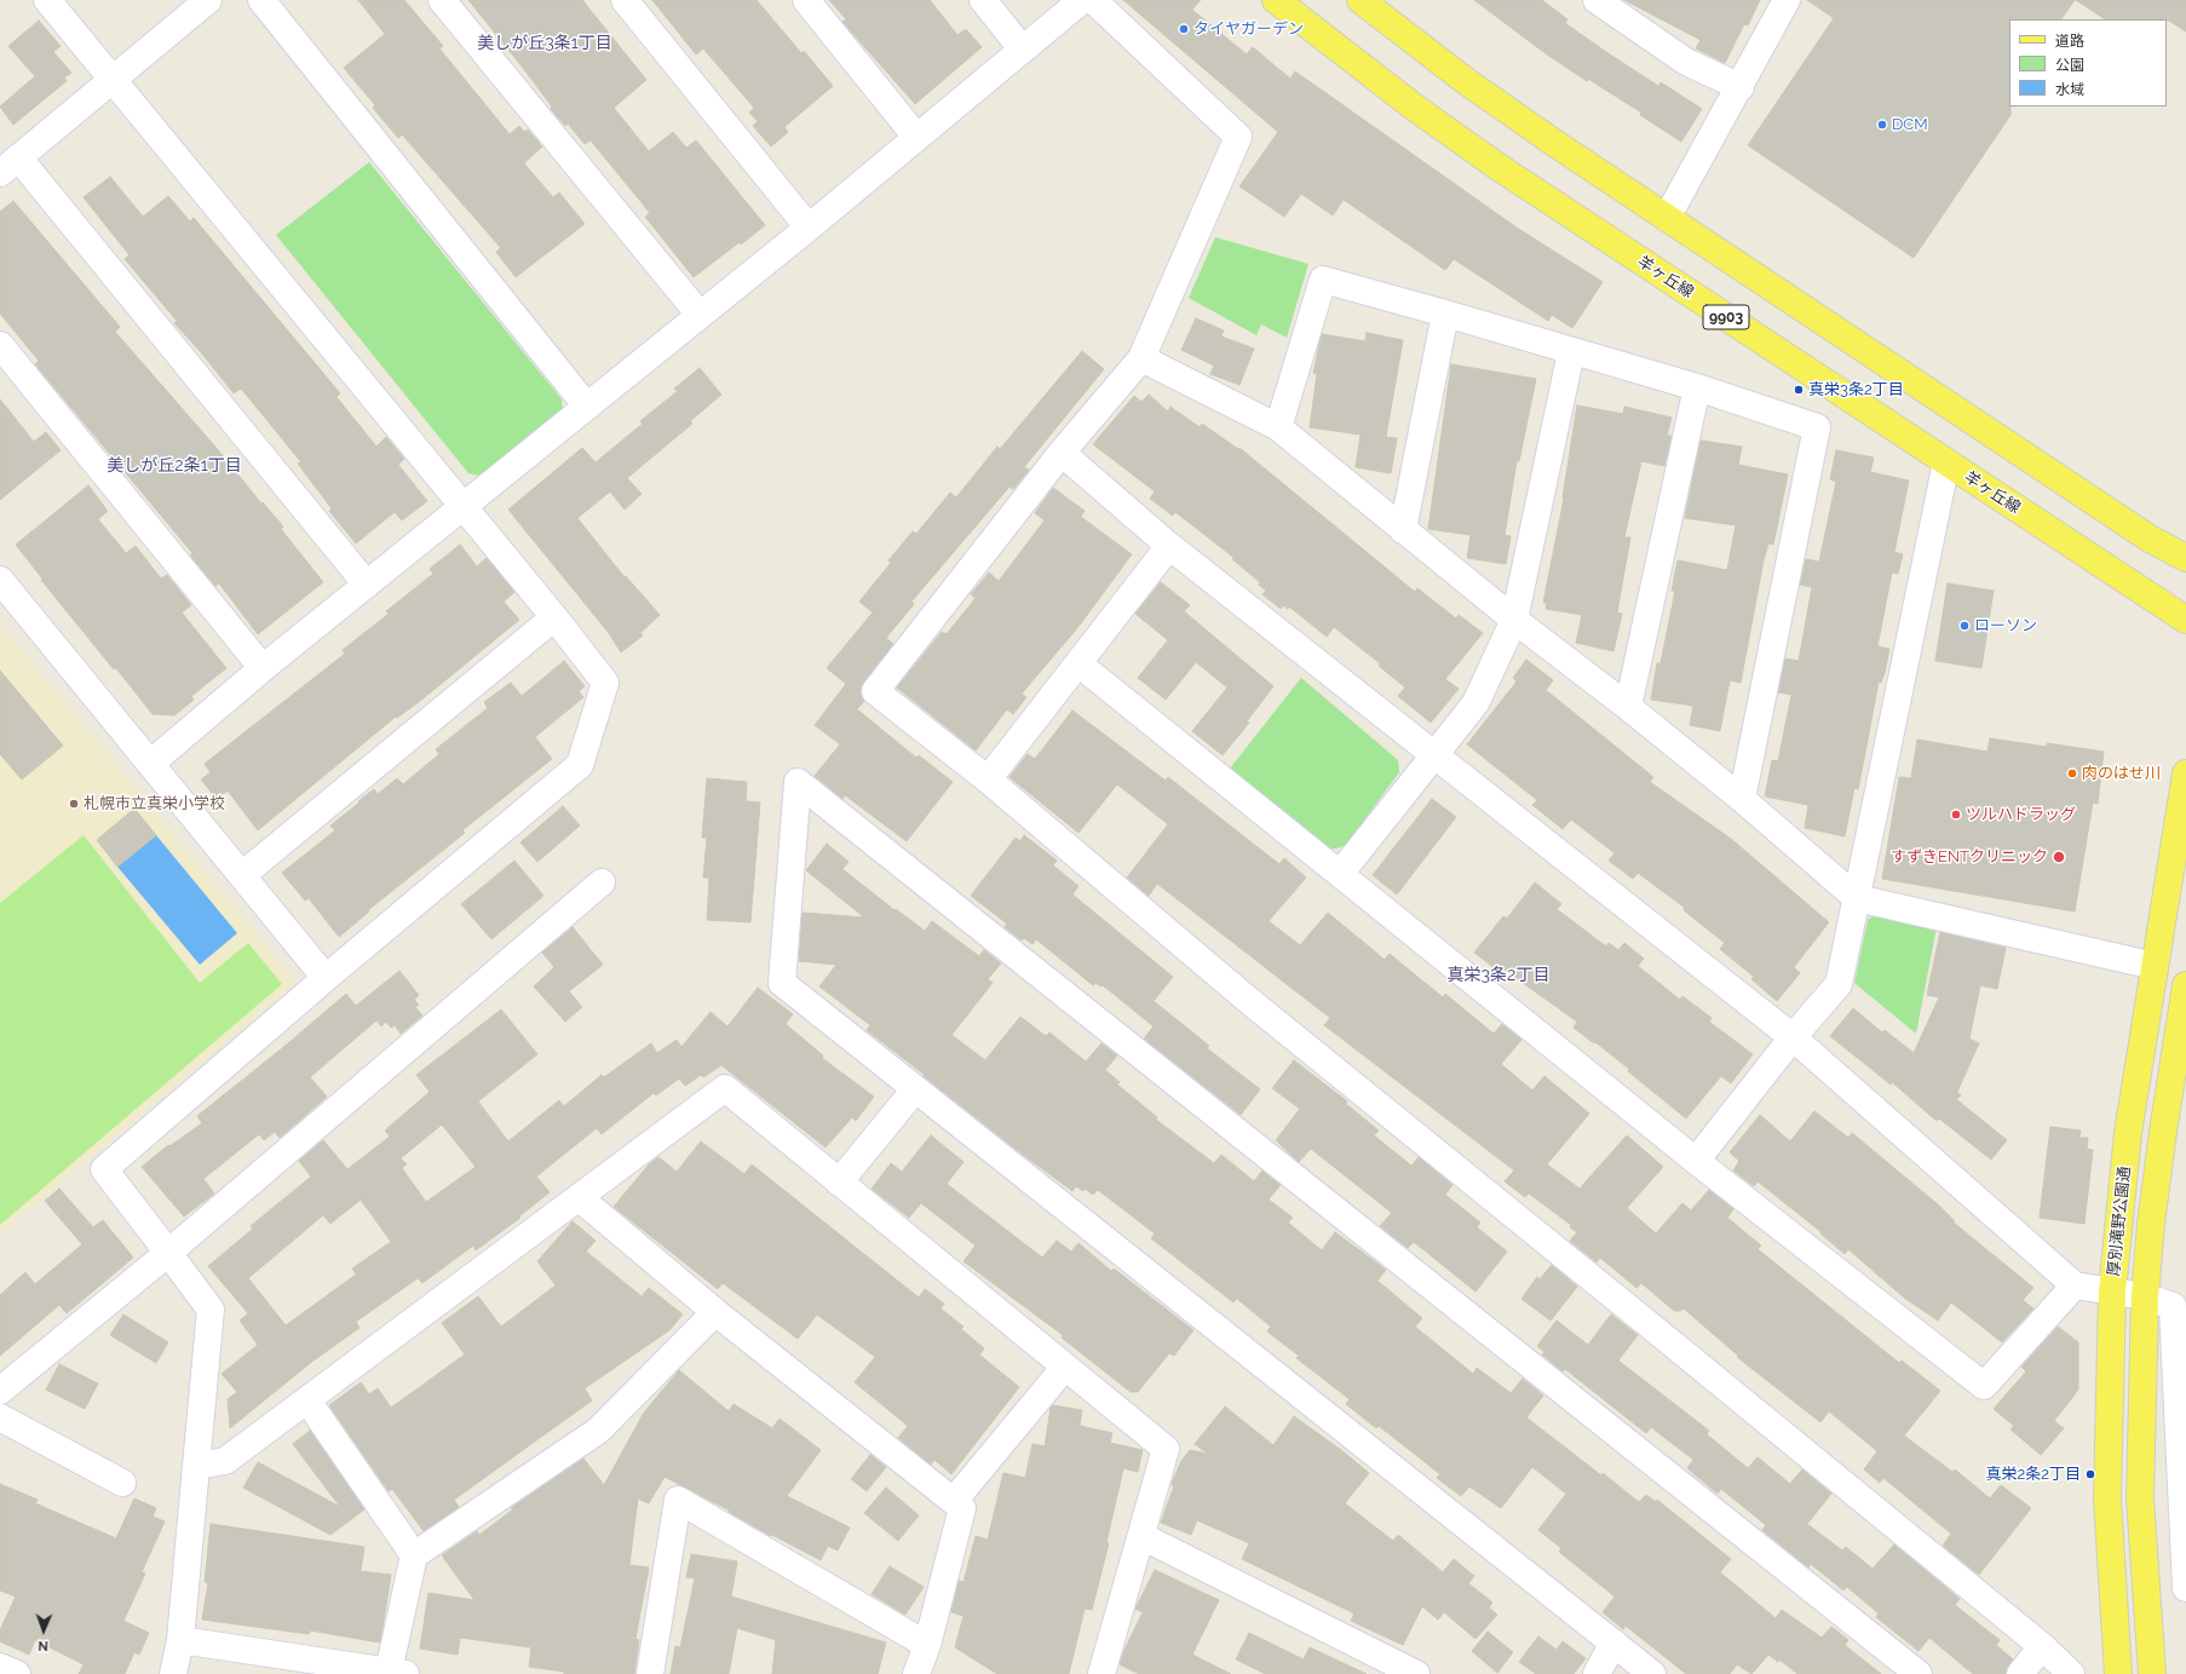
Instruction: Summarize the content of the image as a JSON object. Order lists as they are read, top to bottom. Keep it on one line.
{"streets":{"main road":["羊ヶ丘線","9903","厚別滝野公園通"]},"districts":["美しが丘3条1丁目","美しが丘2条1丁目","真栄3条2丁目"],"places":["タイヤガーデン","DCM","真栄3条2丁目","ローソン","肉のはせ川","札幌市立真栄小学校","ツルハドラッグ","すずきENTクリニック","真栄2条2丁目"],"legend":["道路","公園","水域"],"north":"bottom"}
